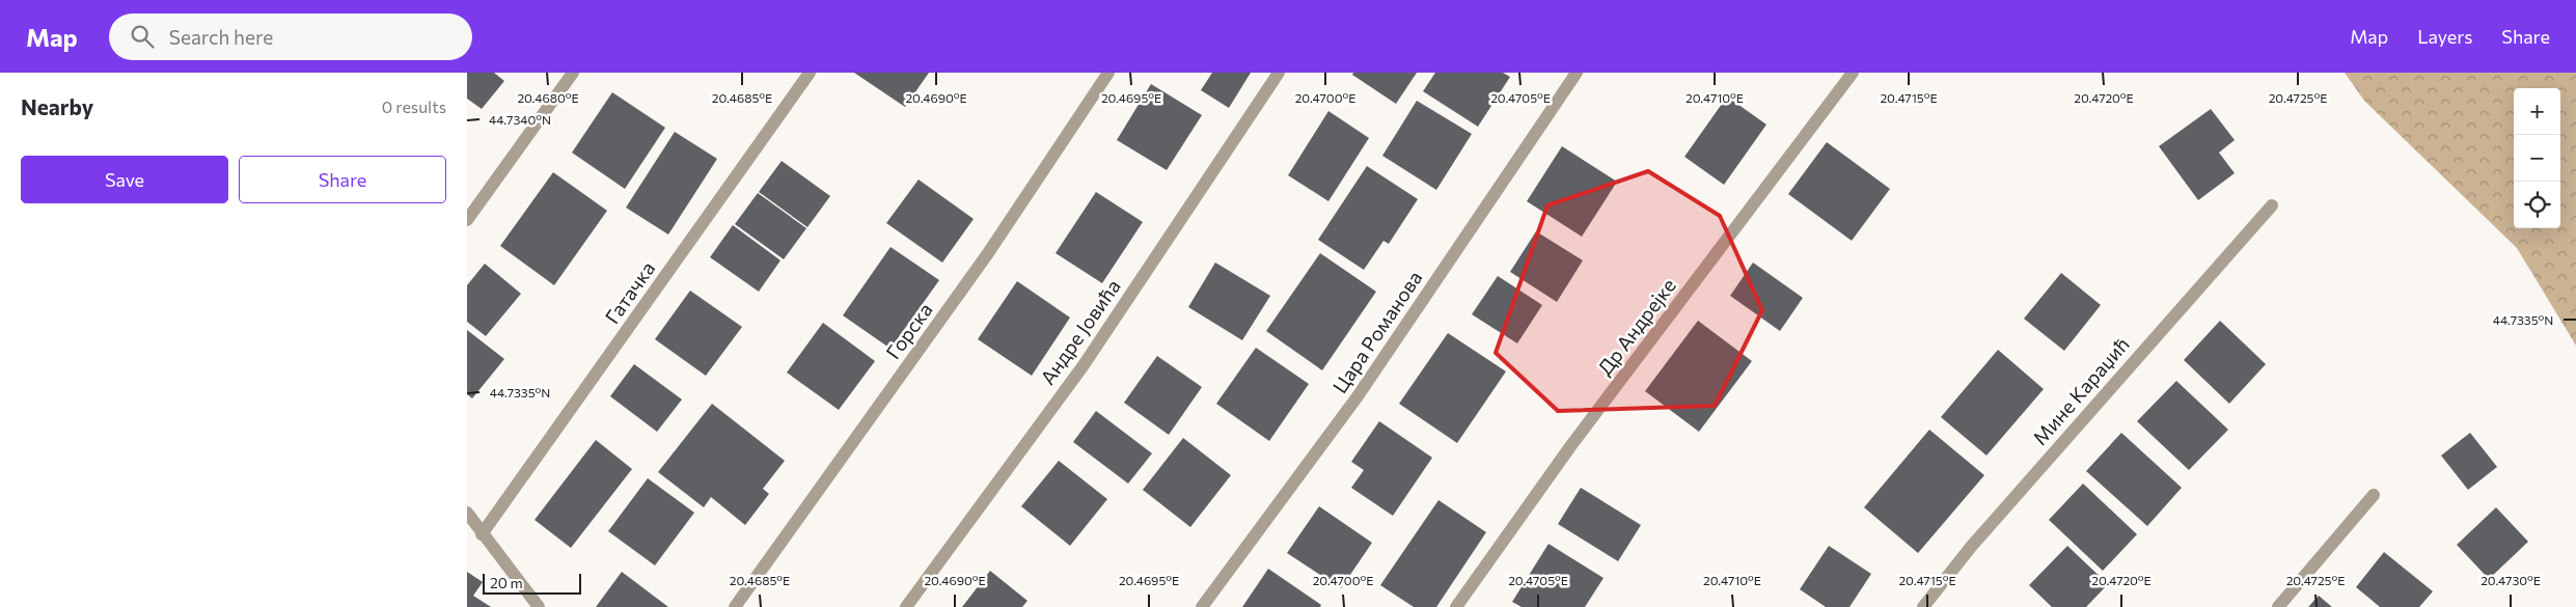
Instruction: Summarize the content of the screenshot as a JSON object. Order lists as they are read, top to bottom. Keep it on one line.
{"streets":{"street":["Гатачка","Др Андрејке","Горска","Андре Јовића","Цара Романова","Мине Караџић"]},"scale_bar":"20 m","page":{"header":"Map","search":"Search here","nav":["Map","Layers","Share"],"heading":["Nearby","0 results"],"map_buttons":["+","−"],"buttons":["Save","Share"],"scale":"20 m"},"coordinates":["20.4680°E","20.4685°E","20.4690°E","20.4695°E","20.4700°E","20.4705°E","20.4710°E","20.4715°E","20.4720°E","20.4725°E","44.7340°N","44.7335°N","20.4730°E"]}
